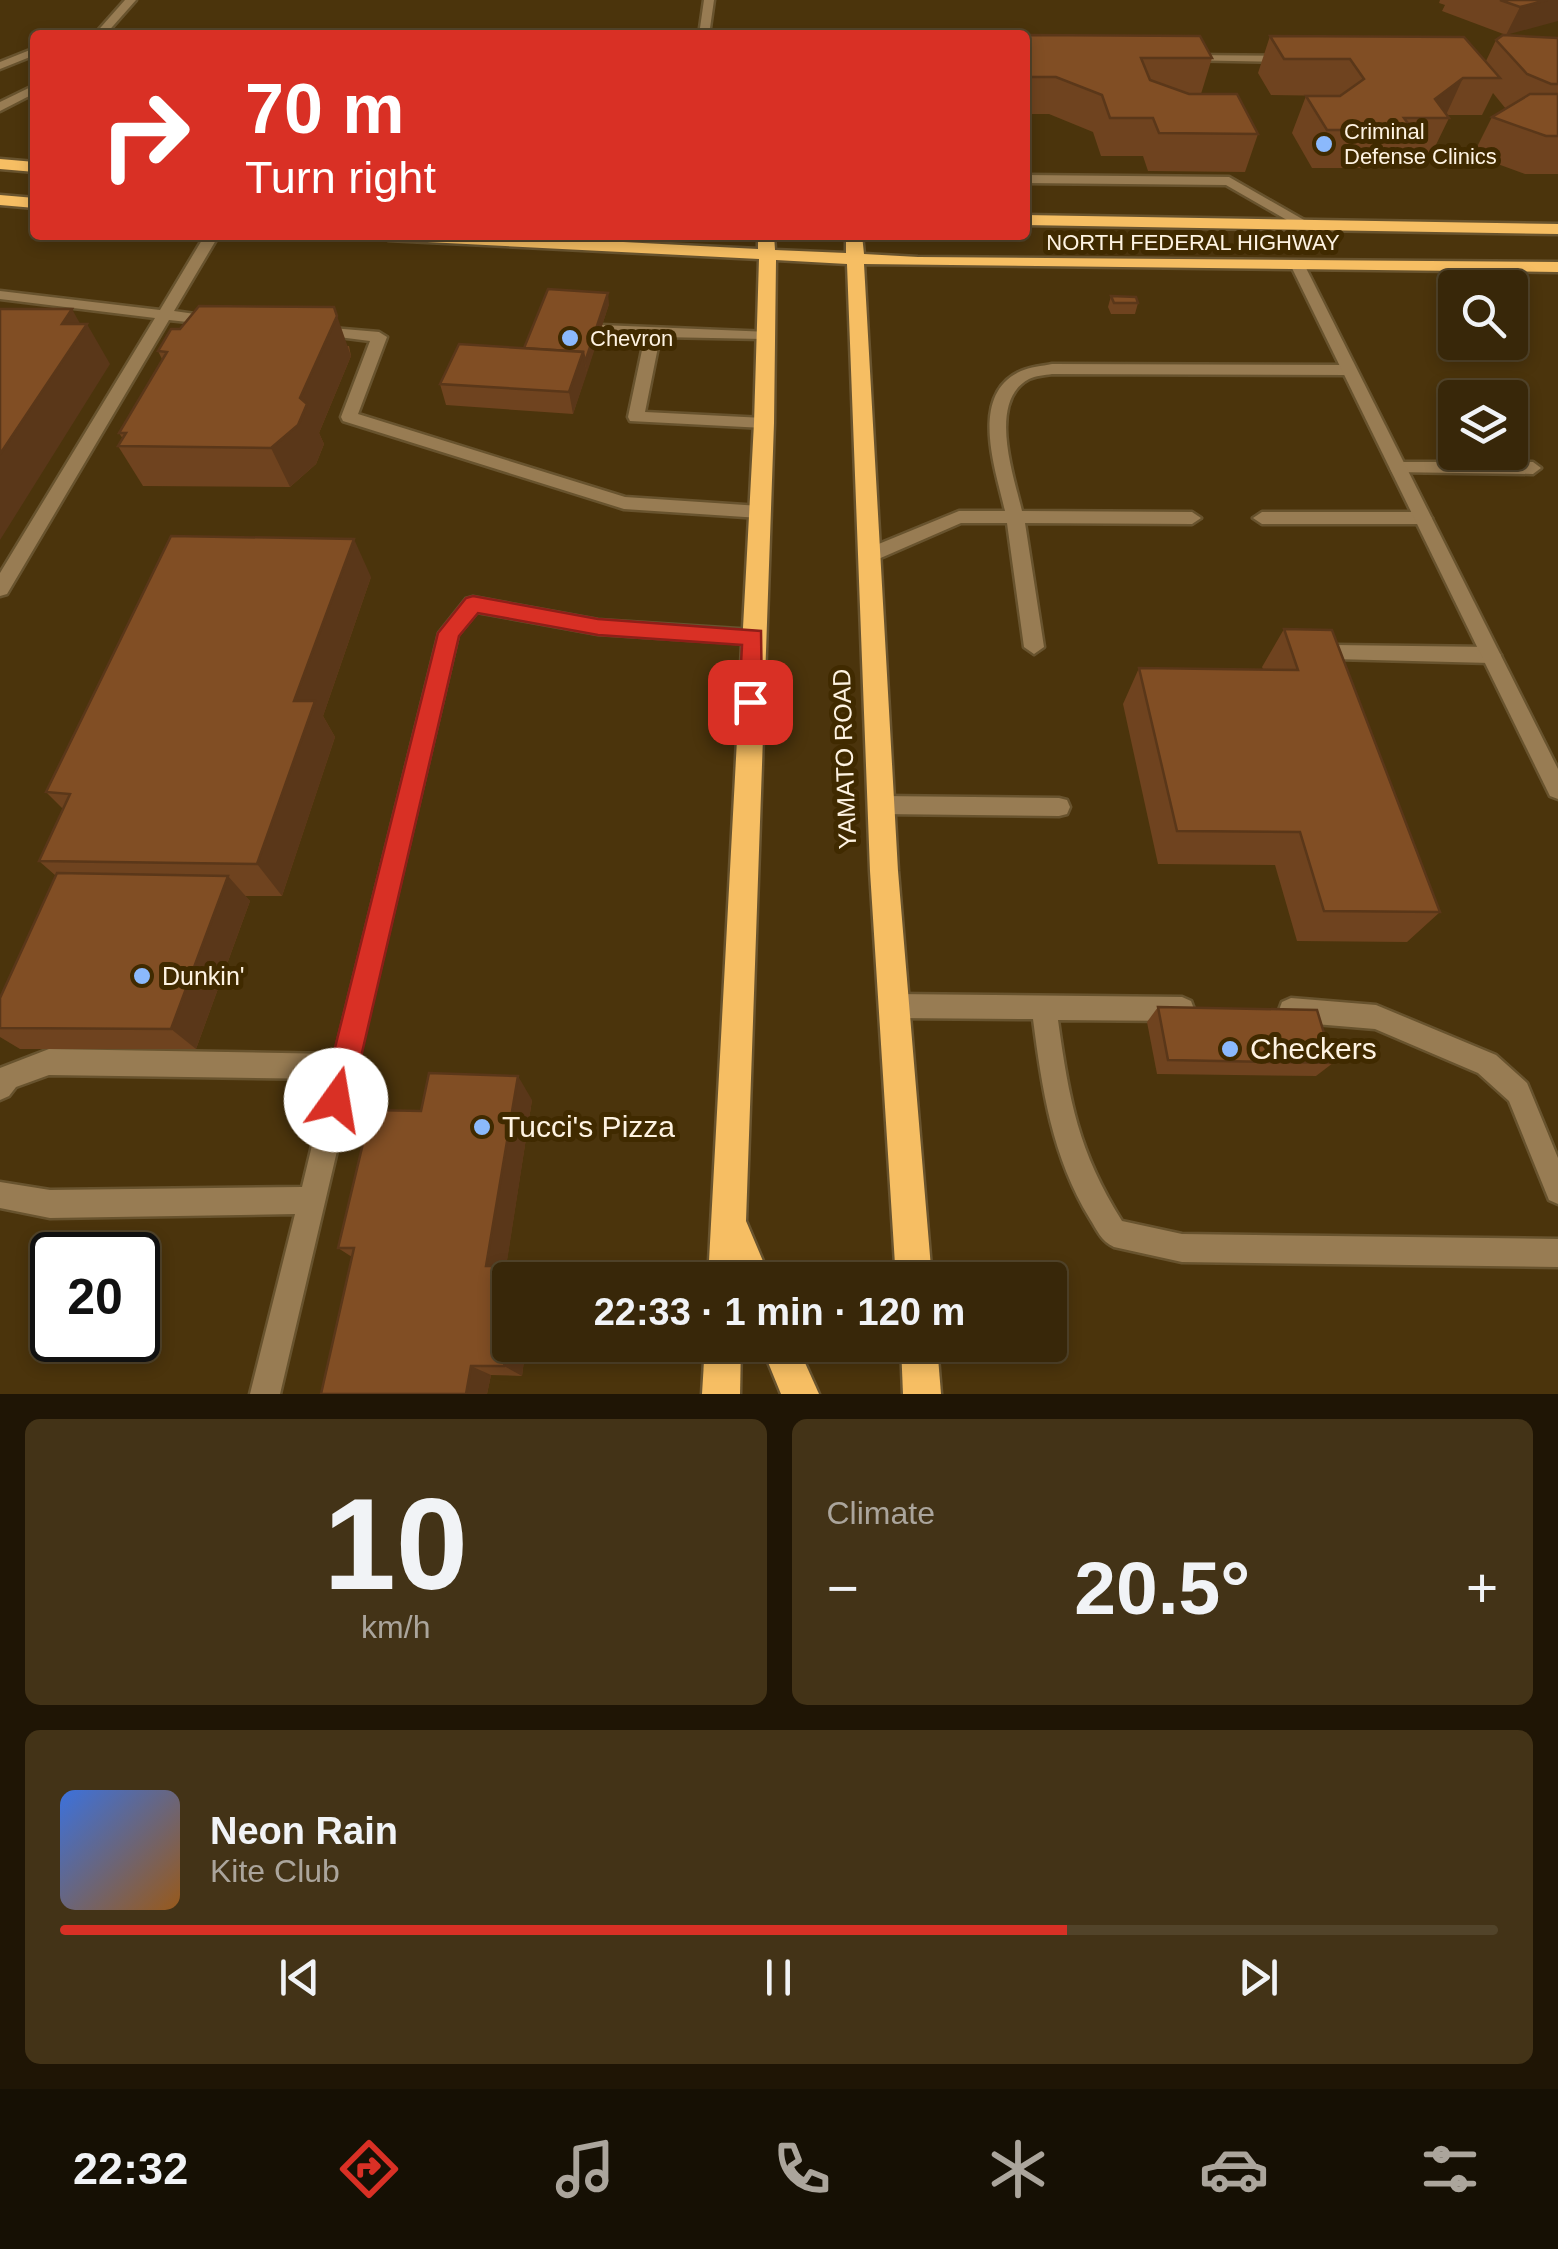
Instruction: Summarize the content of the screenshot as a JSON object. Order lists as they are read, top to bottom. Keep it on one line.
{"streets":{"main road":["NORTH FEDERAL HIGHWAY","YAMATO ROAD"]},"crossings":[["NORTH FEDERAL HIGHWAY","YAMATO ROAD"]],"places":["Criminal Defense Clinics","Chevron","Dunkin'","Checkers","Tucci's Pizza"],"page":{"turn":["70 m","Turn right"],"limit":"20","trip":"22:33 · 1 min · 120 m","tile":[["10","km/h"],"Climate"],"heat":["−","20.5°","+"],"song":["Neon Rain","Kite Club"],"tabs":"22:32"}}
